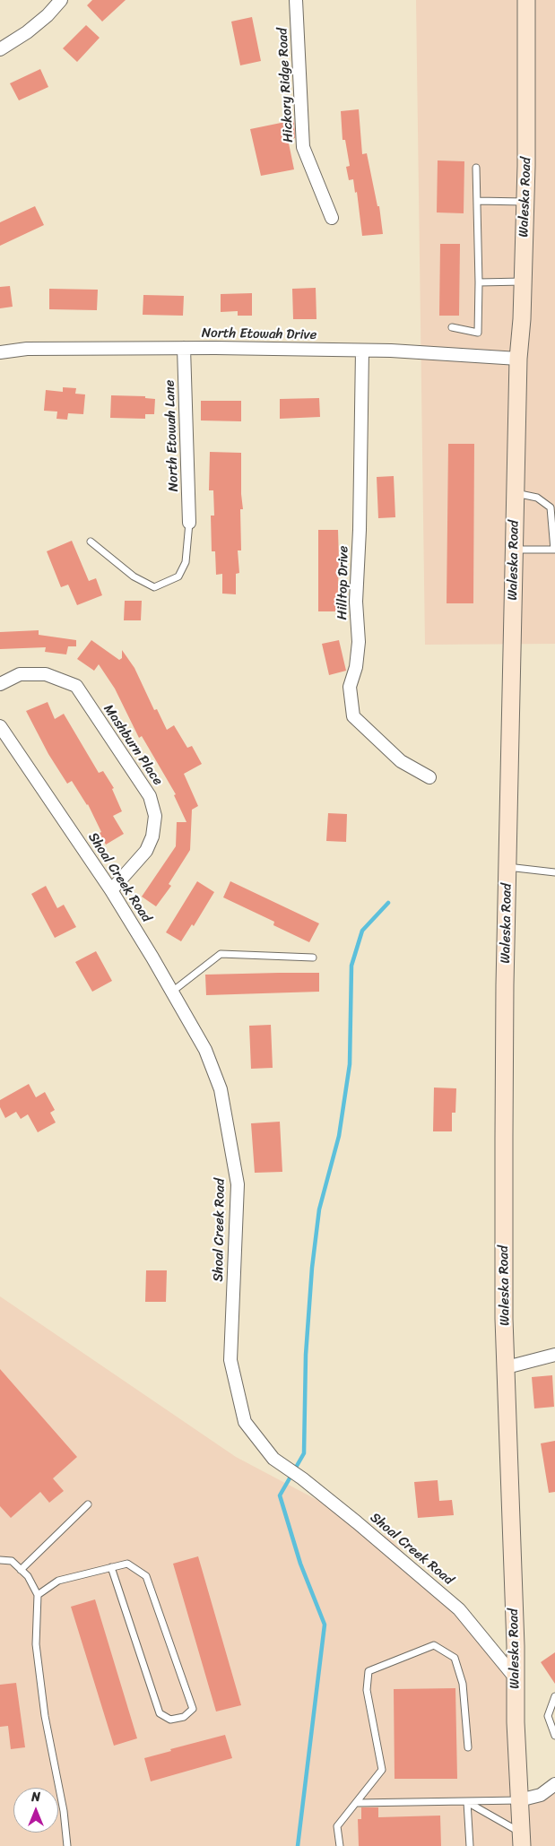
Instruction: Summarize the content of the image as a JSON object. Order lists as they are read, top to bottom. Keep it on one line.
{"streets":{"main road":["Waleska Road"],"street":["Hickory Ridge Road","North Etowah Drive","North Etowah Lane","Hilltop Drive","Mashburn Place","Shoal Creek Road"]},"crossings":[["Waleska Road","North Etowah Drive"],["Waleska Road","Shoal Creek Road"],["North Etowah Drive","North Etowah Lane"],["North Etowah Drive","Hilltop Drive"],["Mashburn Place","Shoal Creek Road"]],"north":"top"}
